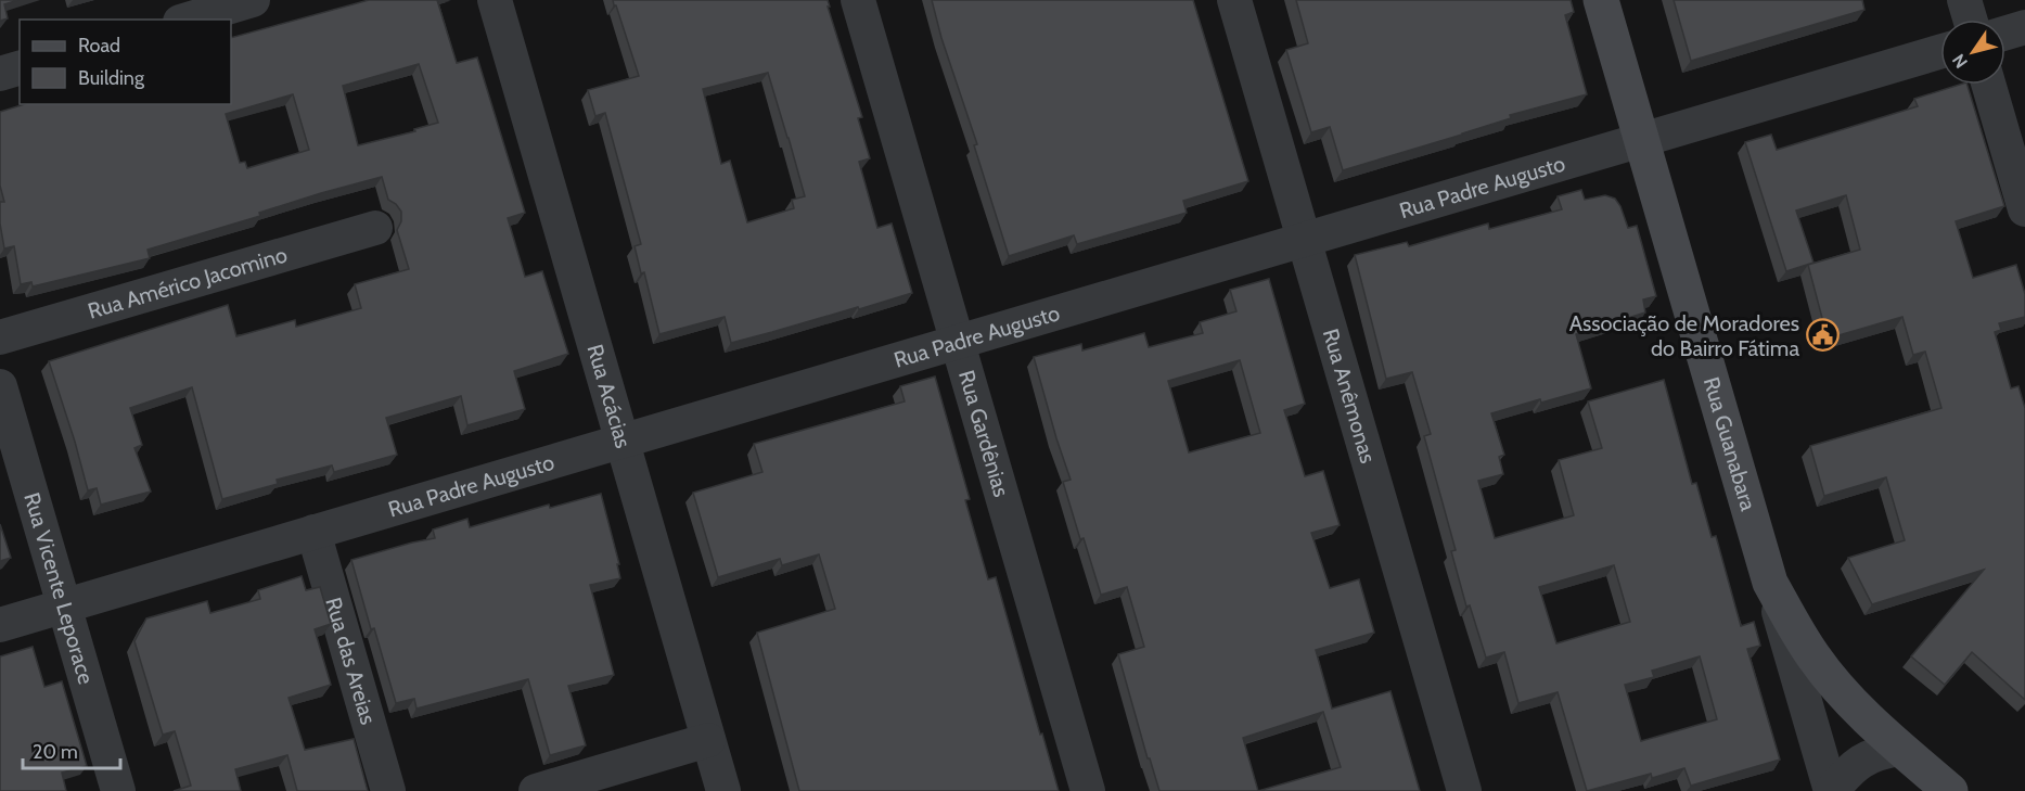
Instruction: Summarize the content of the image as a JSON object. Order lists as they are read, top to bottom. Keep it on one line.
{"streets":{"main road":["Rua Guanabara"],"street":["Rua Padre Augusto","Rua Américo Jacomino","Rua Acácias","Rua Anêmonas","Rua Gardênias","Rua Vicente Leporace","Rua das Areias"]},"crossings":[["Rua Padre Augusto","Rua Acácias"],["Rua Padre Augusto","Rua Anêmonas"],["Rua Padre Augusto","Rua Gardênias"],["Rua Padre Augusto","Rua Guanabara"],["Rua Padre Augusto","Rua Vicente Leporace"],["Rua Padre Augusto","Rua das Areias"]],"places":{"public building":["Associação de Moradores do Bairro Fátima"]},"legend":["Road","Building"],"scale_bar":"20 m","north":"bottom left"}
